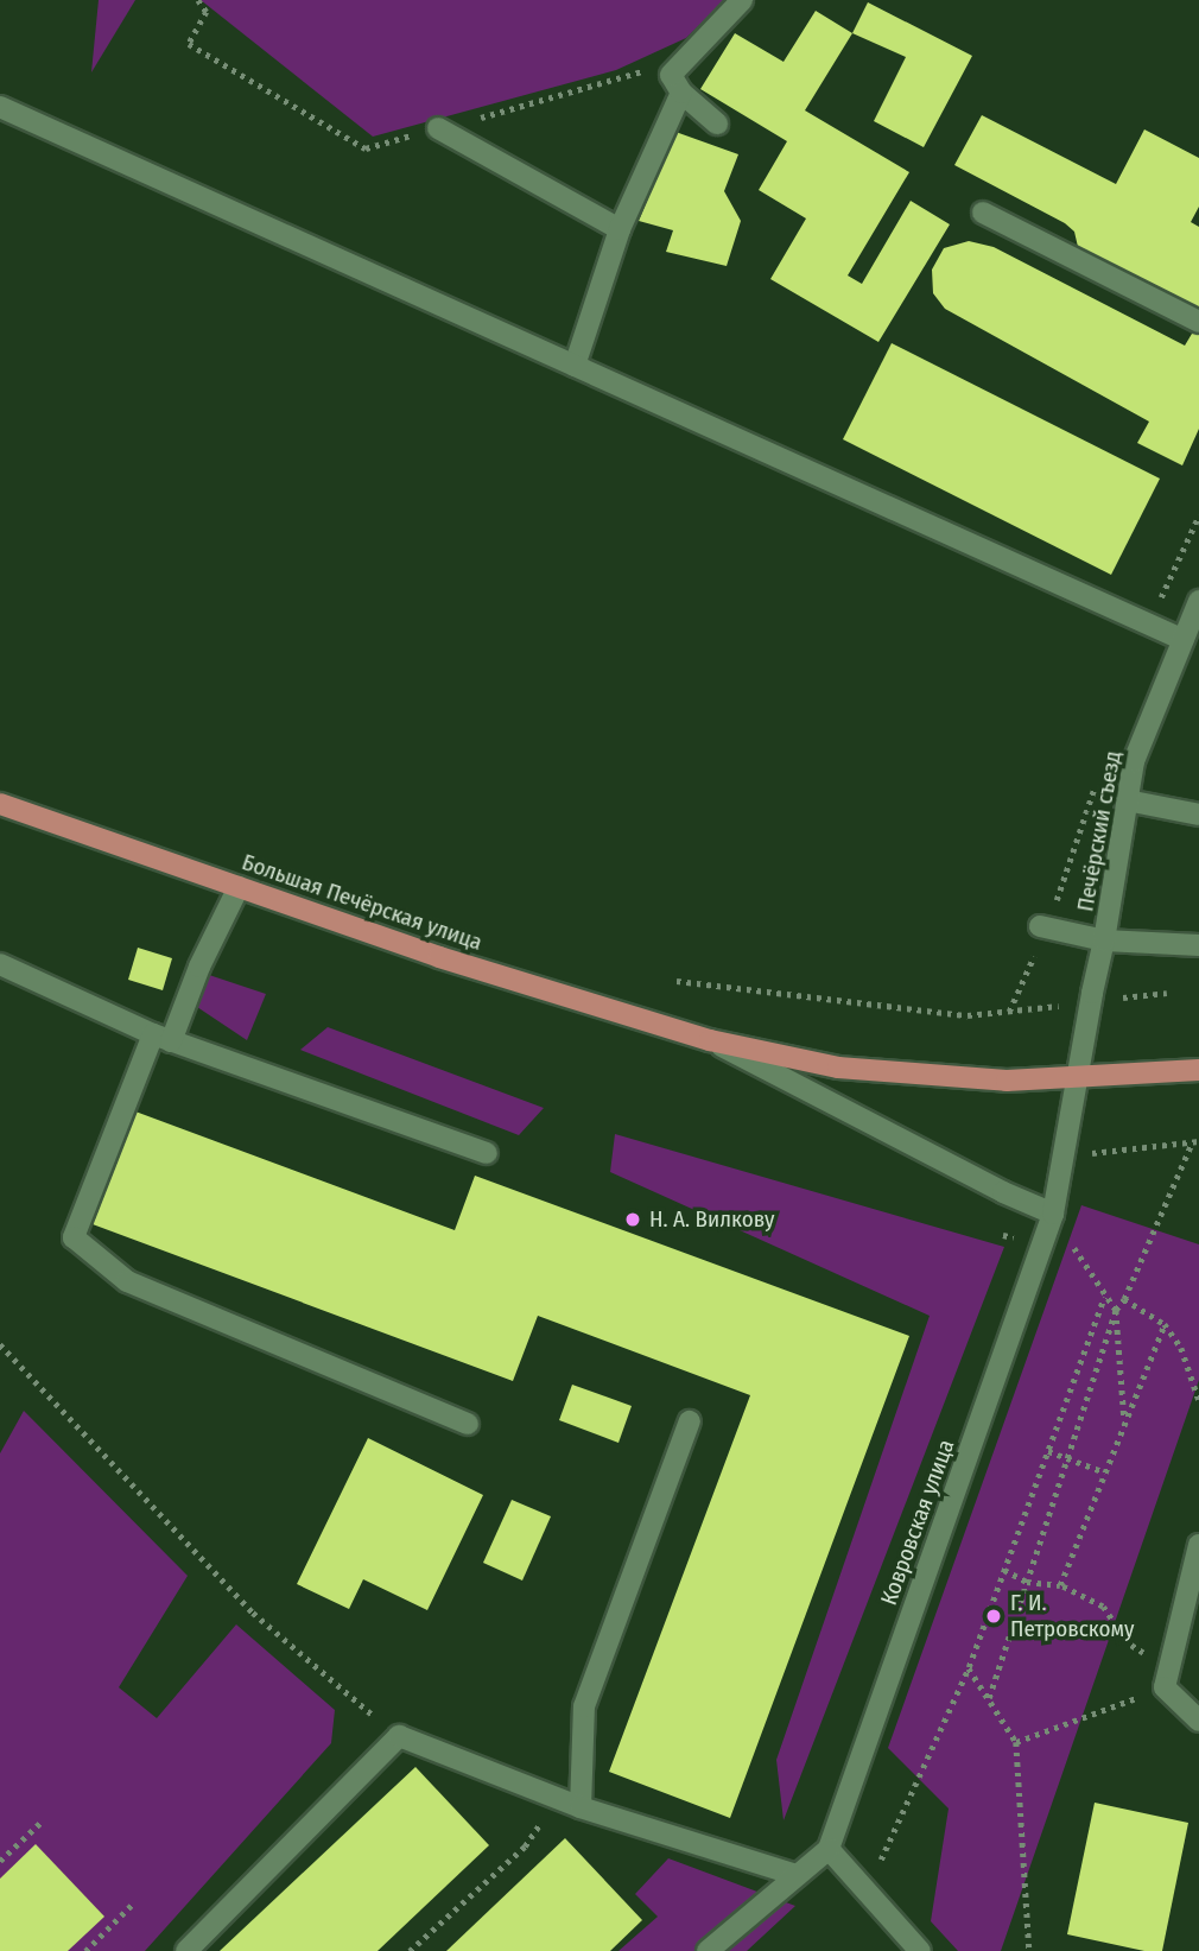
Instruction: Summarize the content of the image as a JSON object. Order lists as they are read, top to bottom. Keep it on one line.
{"streets":{"main road":["Большая Печёрская улица"],"street":["Печёрский съезд","Ковровская улица"]},"crossings":[["Печёрский съезд","Большая Печёрская улица"],["Печёрский съезд","Ковровская улица"],["Большая Печёрская улица","Ковровская улица"]],"places":["Н. А. Вилкову","Г. И. Петровскому"]}
